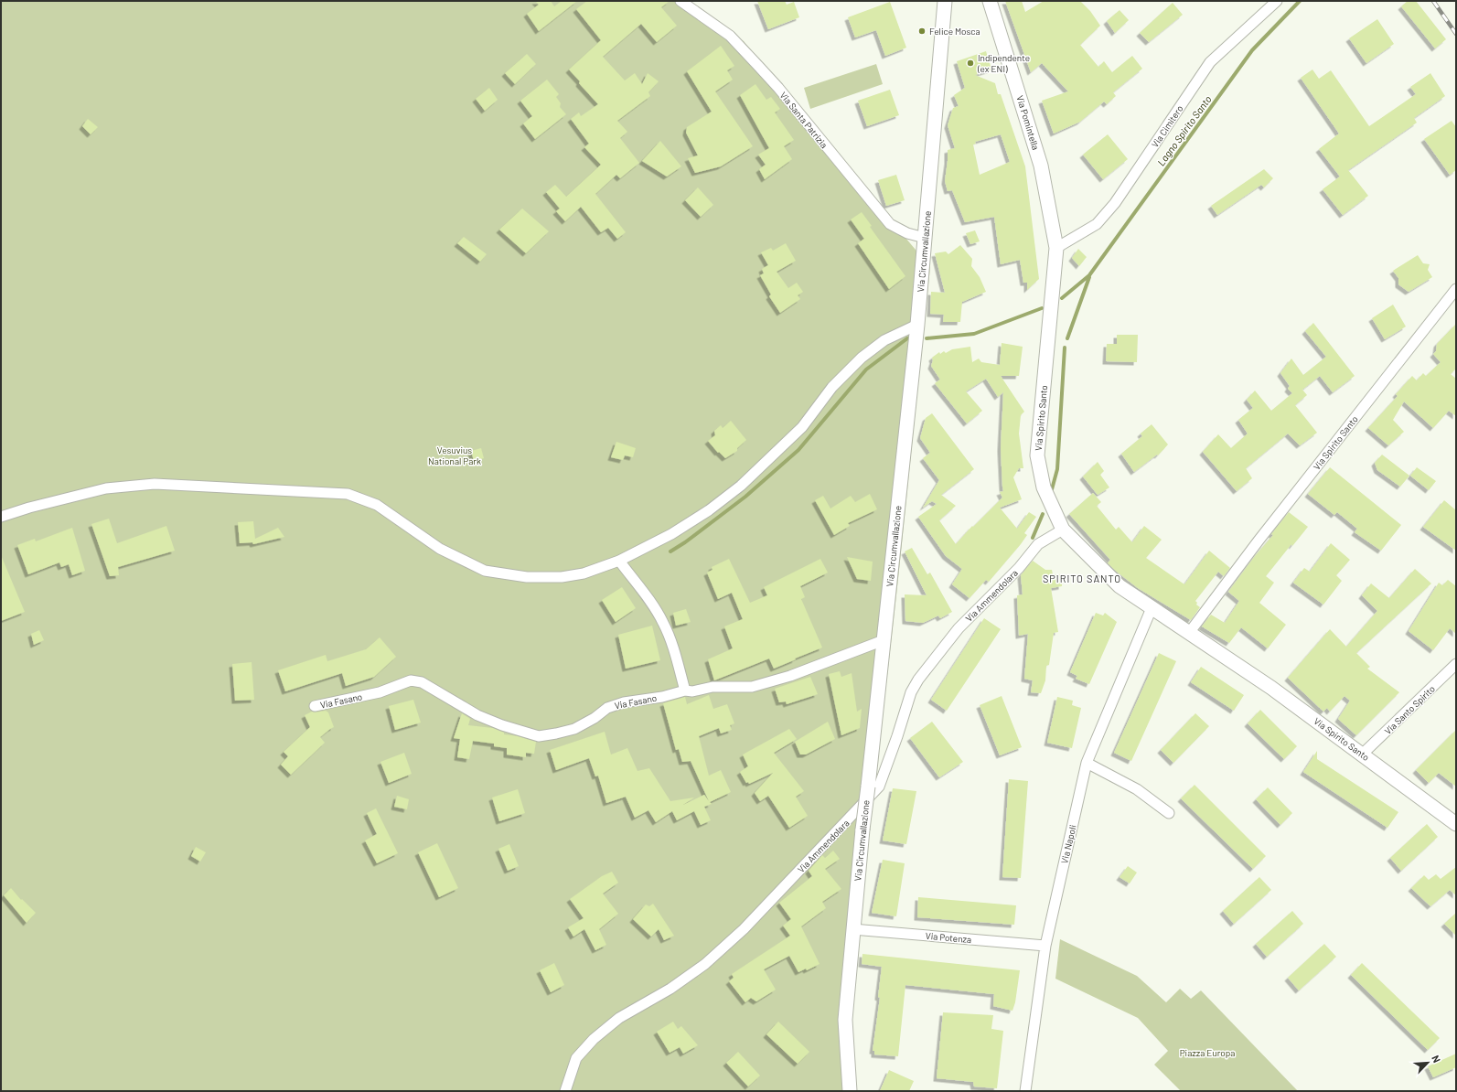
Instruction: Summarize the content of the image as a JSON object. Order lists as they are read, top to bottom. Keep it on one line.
{"streets":{"main road":["Via Pomintella","Via Circumvallazione","Via Spirito Santo"],"street":["Via Santa Patrizia","Via Cimitero","Via Ammendolara","Via Fasano","Via Santo Spirito","Via Napoli","Via Potenza"]},"crossings":[["Via Santa Patrizia","Via Circumvallazione"],["Via Pomintella","Via Cimitero"],["Via Pomintella","Via Spirito Santo"],["Via Cimitero","Via Spirito Santo"],["Via Circumvallazione","Via Fasano"],["Via Circumvallazione","Via Potenza"],["Via Spirito Santo","Via Ammendolara"],["Via Spirito Santo","Via Santo Spirito"],["Via Spirito Santo","Via Napoli"],["Via Napoli","Via Potenza"]],"districts":["SPIRITO SANTO"],"water":["Lagno Spirito Santo"],"parks":["Vesuvius National Park","Piazza Europa"],"places":["Felice Mosca","Indipendente (ex ENI)"],"north":"top right"}
